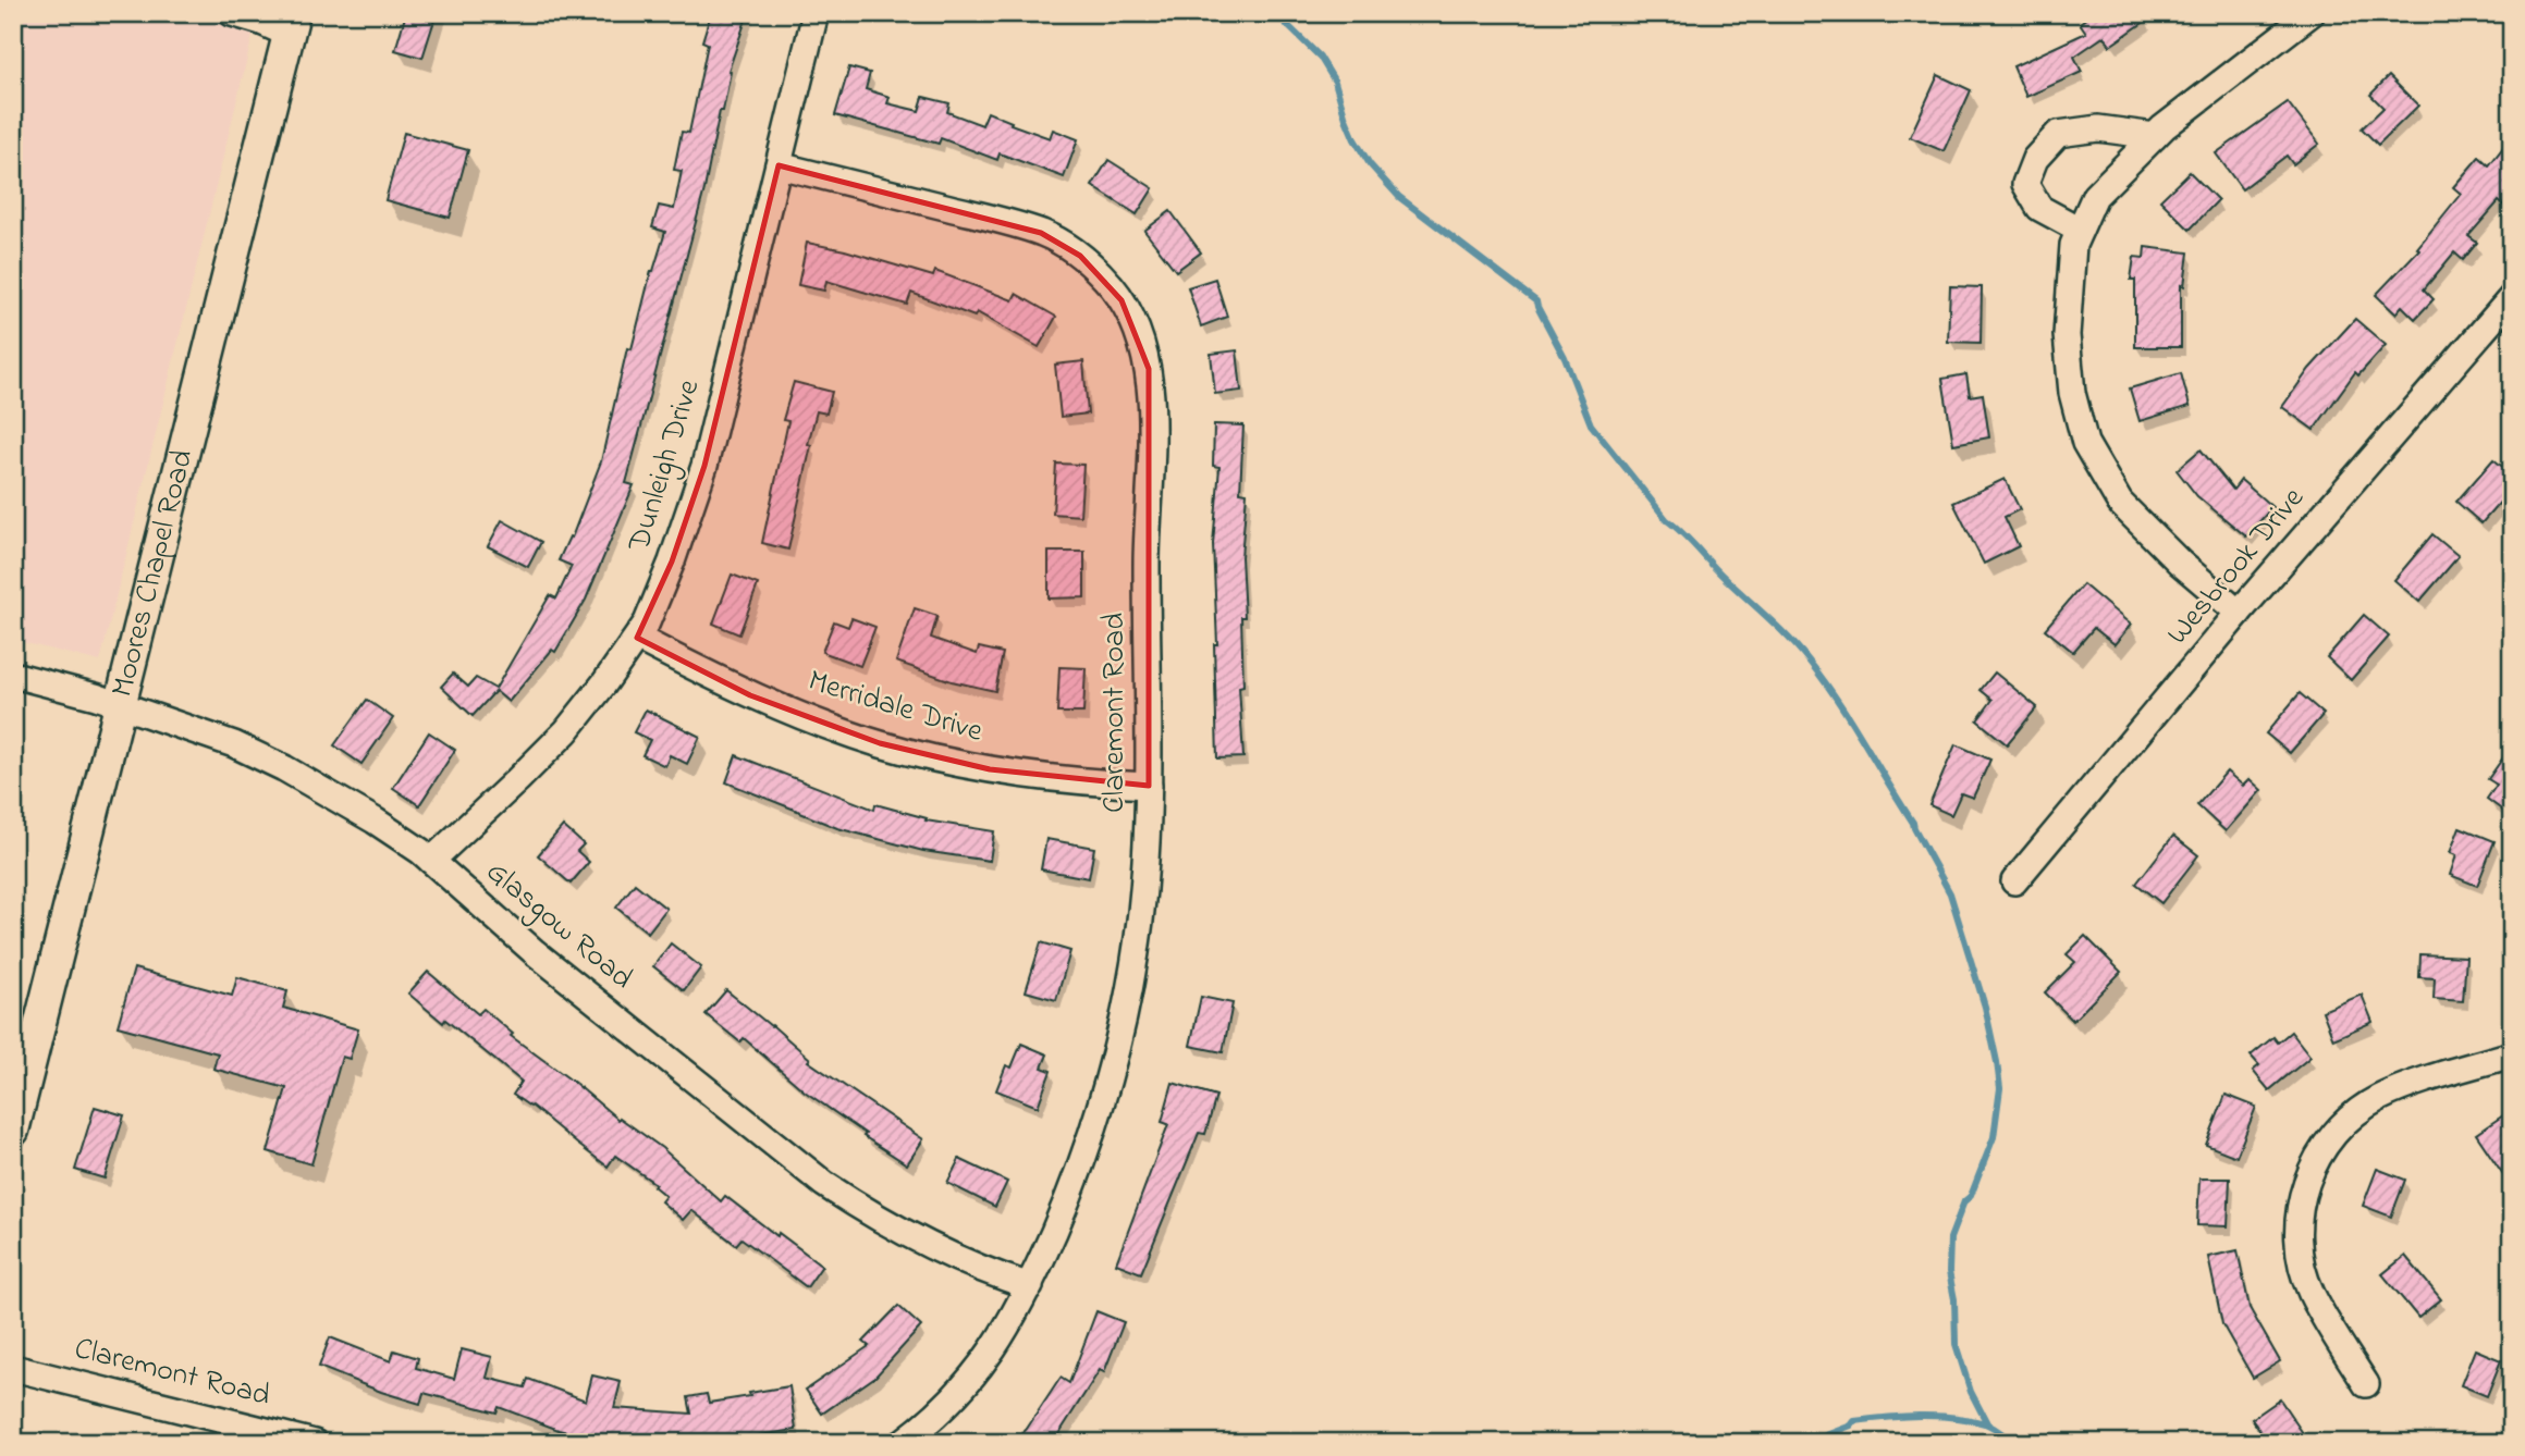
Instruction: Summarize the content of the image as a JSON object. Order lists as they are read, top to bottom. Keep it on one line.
{"streets":{"main road":["Moores Chapel Road"],"street":["Dunleigh Drive","Wesbrook Drive","Merridale Drive","Claremont Road","Glasgow Road"]},"crossings":[["Dunleigh Drive","Merridale Drive"],["Dunleigh Drive","Claremont Road"],["Dunleigh Drive","Glasgow Road"],["Moores Chapel Road","Glasgow Road"],["Merridale Drive","Claremont Road"],["Claremont Road","Glasgow Road"]]}
